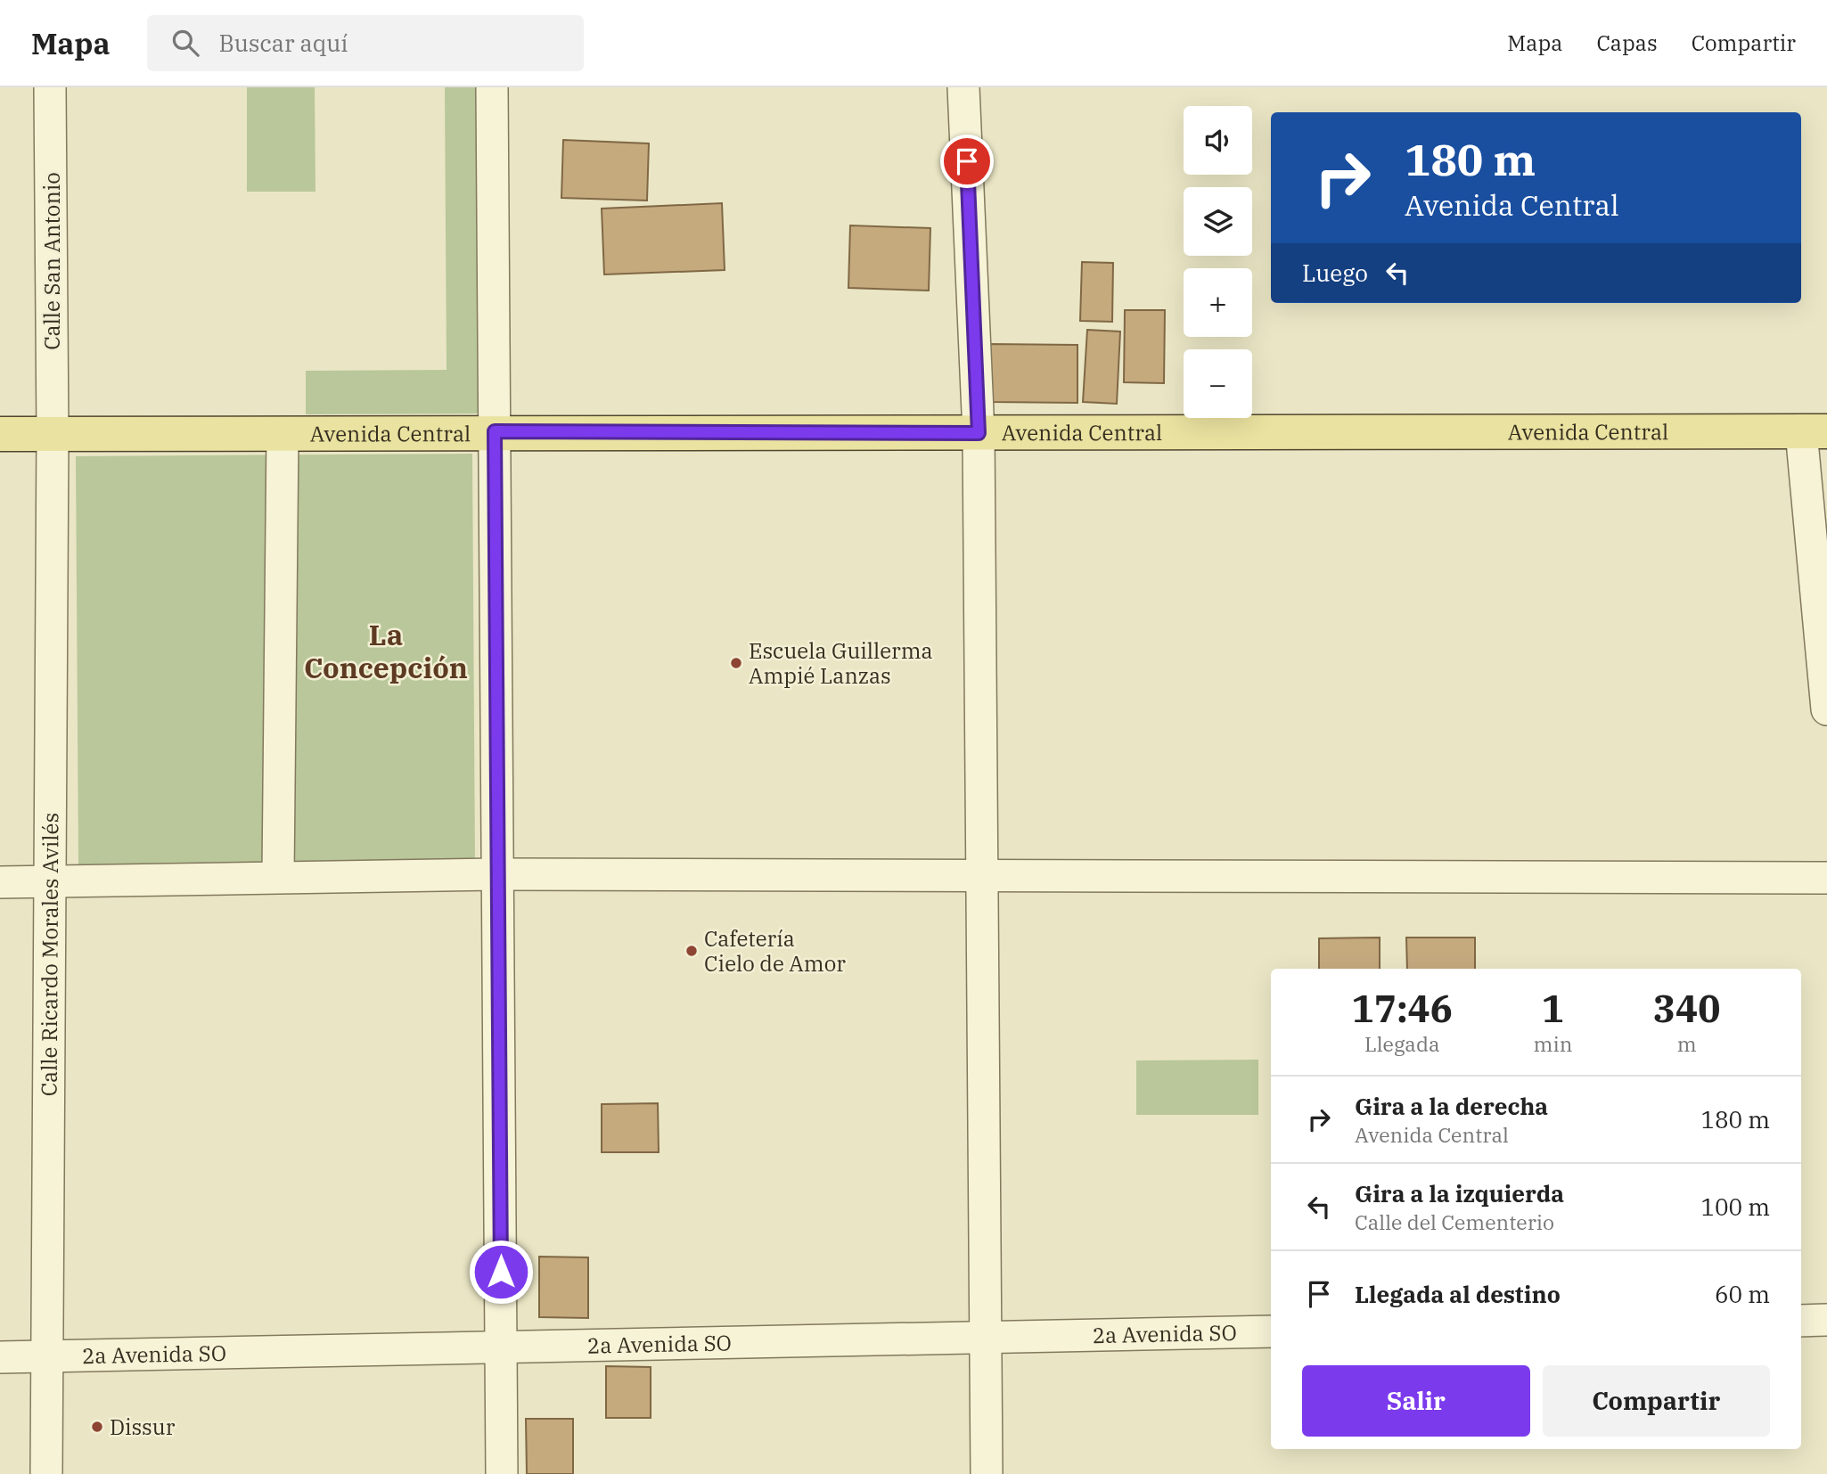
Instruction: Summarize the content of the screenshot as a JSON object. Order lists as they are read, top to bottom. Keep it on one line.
{"streets":{"main road":["Avenida Central"],"street":["Calle San Antonio","Calle Ricardo Morales Avilés","2a Avenida SO"]},"crossings":[["Calle San Antonio","Avenida Central"],["Calle San Antonio","Calle Ricardo Morales Avilés"],["Avenida Central","Calle Ricardo Morales Avilés"],["Calle Ricardo Morales Avilés","2a Avenida SO"]],"districts":["La Concepción"],"places":["Escuela Guillerma Ampié Lanzas","Cafetería Cielo de Amor","Dissur"],"page":{"header":"Mapa","search":"Buscar aquí","nav":["Mapa","Capas","Compartir"],"map_buttons":["+","−"],"turn":["180 m","Avenida Central"],"then":"Luego","eta":["17:46","Llegada","1","min","340","m"],"list":[{"name":"Gira a la derecha","note":"Avenida Central","value":"180 m"},{"name":"Gira a la izquierda","note":"Calle del Cementerio","value":"100 m"},{"name":"Llegada al destino","value":"60 m"}],"buttons":["Salir","Compartir"]}}
